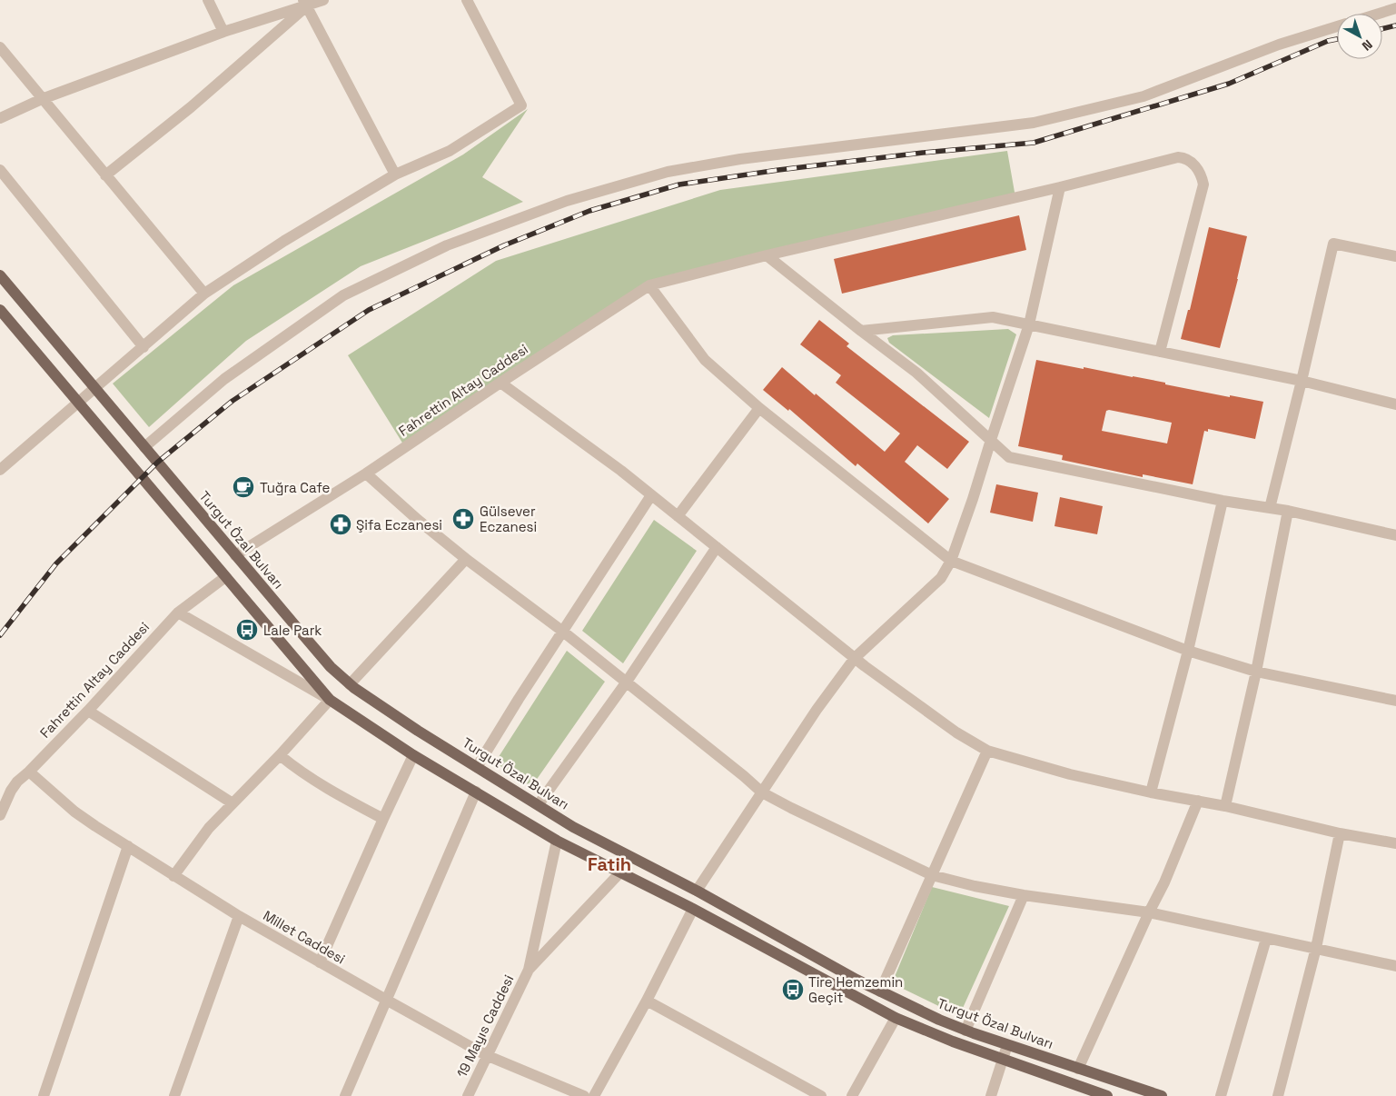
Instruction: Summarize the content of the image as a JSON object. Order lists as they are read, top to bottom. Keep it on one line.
{"streets":{"main road":["Turgut Özal Bulvarı"],"street":["Fahrettin Altay Caddesi","Millet Caddesi","19 Mayıs Caddesi"]},"crossings":[["Fahrettin Altay Caddesi","Turgut Özal Bulvarı"],["Fahrettin Altay Caddesi","Millet Caddesi"],["Millet Caddesi","19 Mayıs Caddesi"]],"districts":["Fatih"],"places":{"cafe":["Tuğra Cafe"],"pharmacy":["Gülsever Eczanesi","Şifa Eczanesi"],"bus stop":["Lale Park","Tire Hemzemin Geçit"]},"north":"bottom right"}
